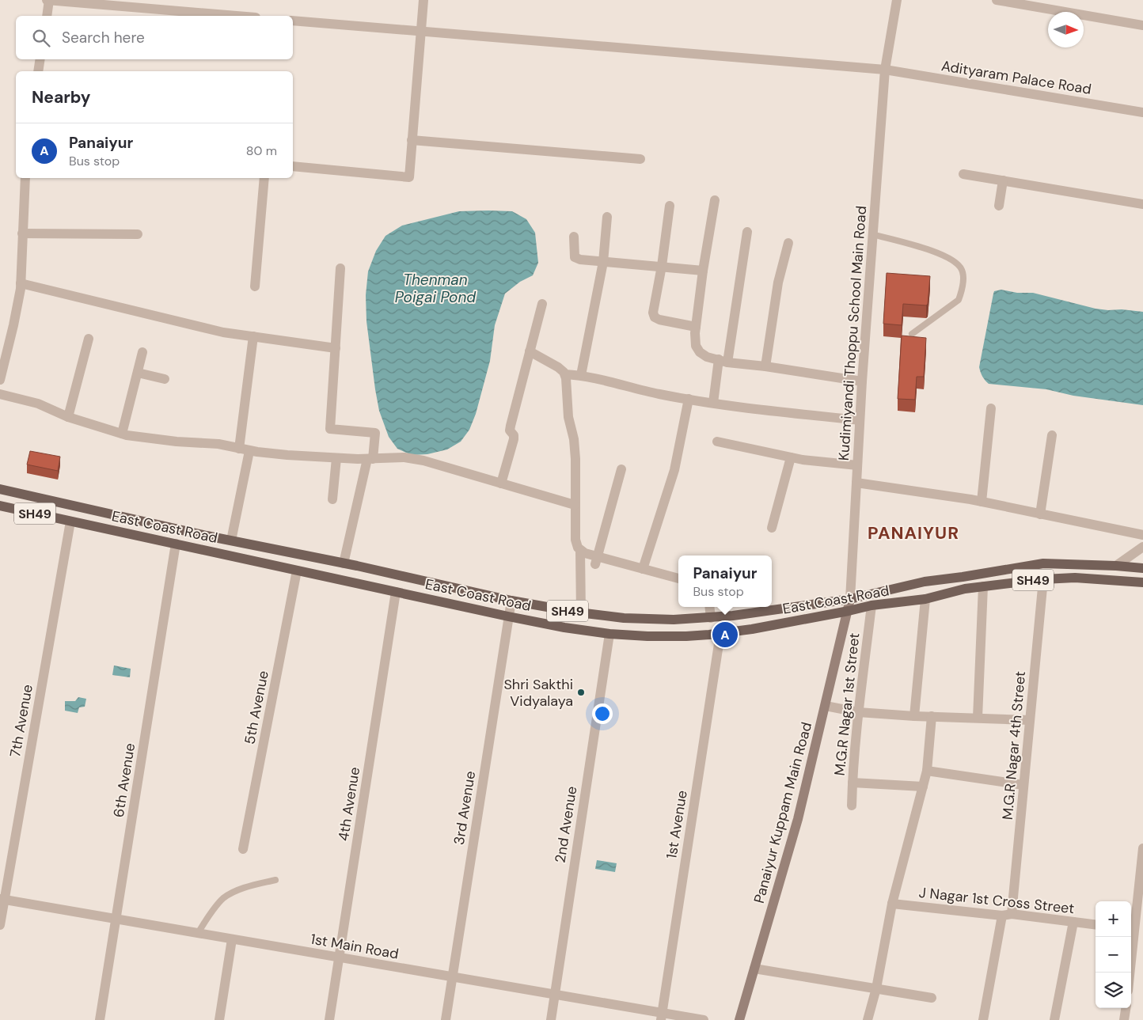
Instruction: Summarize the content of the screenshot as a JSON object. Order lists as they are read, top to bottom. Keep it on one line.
{"streets":{"main road":["SH49","East Coast Road"],"street":["Adityaram Palace Road","Kudimiyandi Thoppu School Main Road","M.G.R Nagar 1st Street","5th Avenue","7th Avenue","M.G.R Nagar 4th Street","6th Avenue","4th Avenue","3rd Avenue","Panaiyur Kuppam Main Road","2nd Avenue","1st Avenue","J Nagar 1st Cross Street","1st Main Road"]},"crossings":[["Adityaram Palace Road","Kudimiyandi Thoppu School Main Road"],["Kudimiyandi Thoppu School Main Road","East Coast Road"],["Kudimiyandi Thoppu School Main Road","Panaiyur Kuppam Main Road"],["East Coast Road","M.G.R Nagar 1st Street"],["East Coast Road","5th Avenue"],["East Coast Road","7th Avenue"],["East Coast Road","M.G.R Nagar 4th Street"],["East Coast Road","6th Avenue"],["East Coast Road","4th Avenue"],["East Coast Road","3rd Avenue"],["East Coast Road","Panaiyur Kuppam Main Road"],["East Coast Road","2nd Avenue"],["East Coast Road","1st Avenue"],["7th Avenue","1st Main Road"],["M.G.R Nagar 4th Street","J Nagar 1st Cross Street"],["6th Avenue","1st Main Road"],["4th Avenue","1st Main Road"],["3rd Avenue","1st Main Road"],["2nd Avenue","1st Main Road"],["1st Avenue","1st Main Road"]],"districts":["PANAIYUR"],"water":["Thenman Poigai Pond"],"places":["Shri Sakthi Vidyalaya"],"north":"right","page":{"search":"Search here","heading":"Nearby","list":[{"mark":"A","name":"Panaiyur","note":"Bus stop","value":"80 m"}],"popup":["Panaiyur","Bus stop"],"pins":"A","map_buttons":["+","−"]}}
